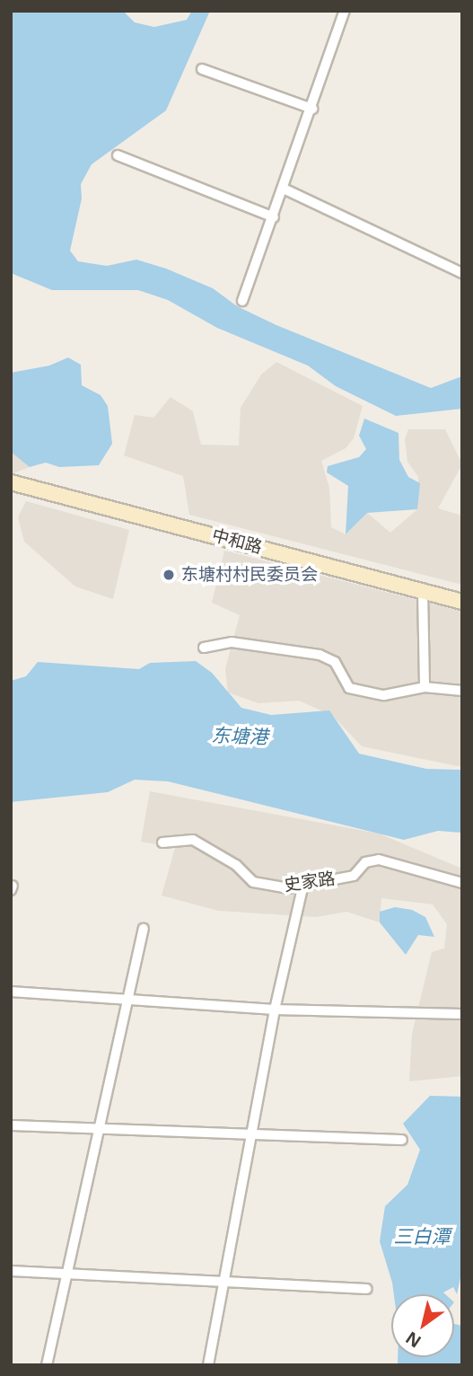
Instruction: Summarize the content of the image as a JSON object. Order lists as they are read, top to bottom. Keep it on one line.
{"streets":{"street":["中和路","史家路"]},"water":["东塘港","三白潭"],"places":["东塘村村民委员会"],"north":"bottom left"}
